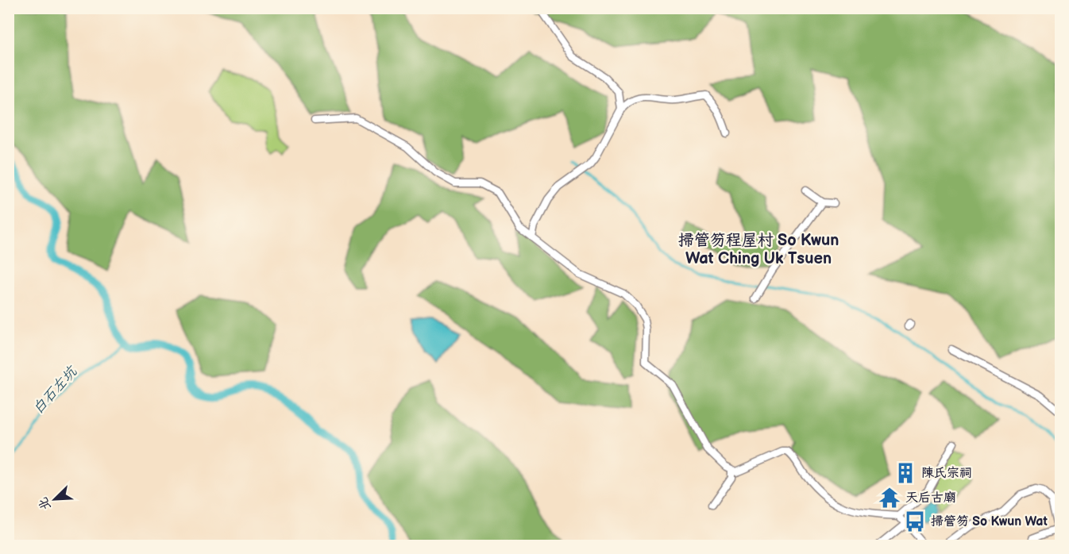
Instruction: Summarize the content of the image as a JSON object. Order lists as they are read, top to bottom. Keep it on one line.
{"districts":["掃管笏程屋村 So Kwun Wat Ching Uk Tsuen"],"water":["白石左坑"],"places":{"building":["陳氏宗祠"],"temple":["天后古廟"],"bus stop":["掃管笏 So Kwun Wat"]},"north":"bottom left"}
